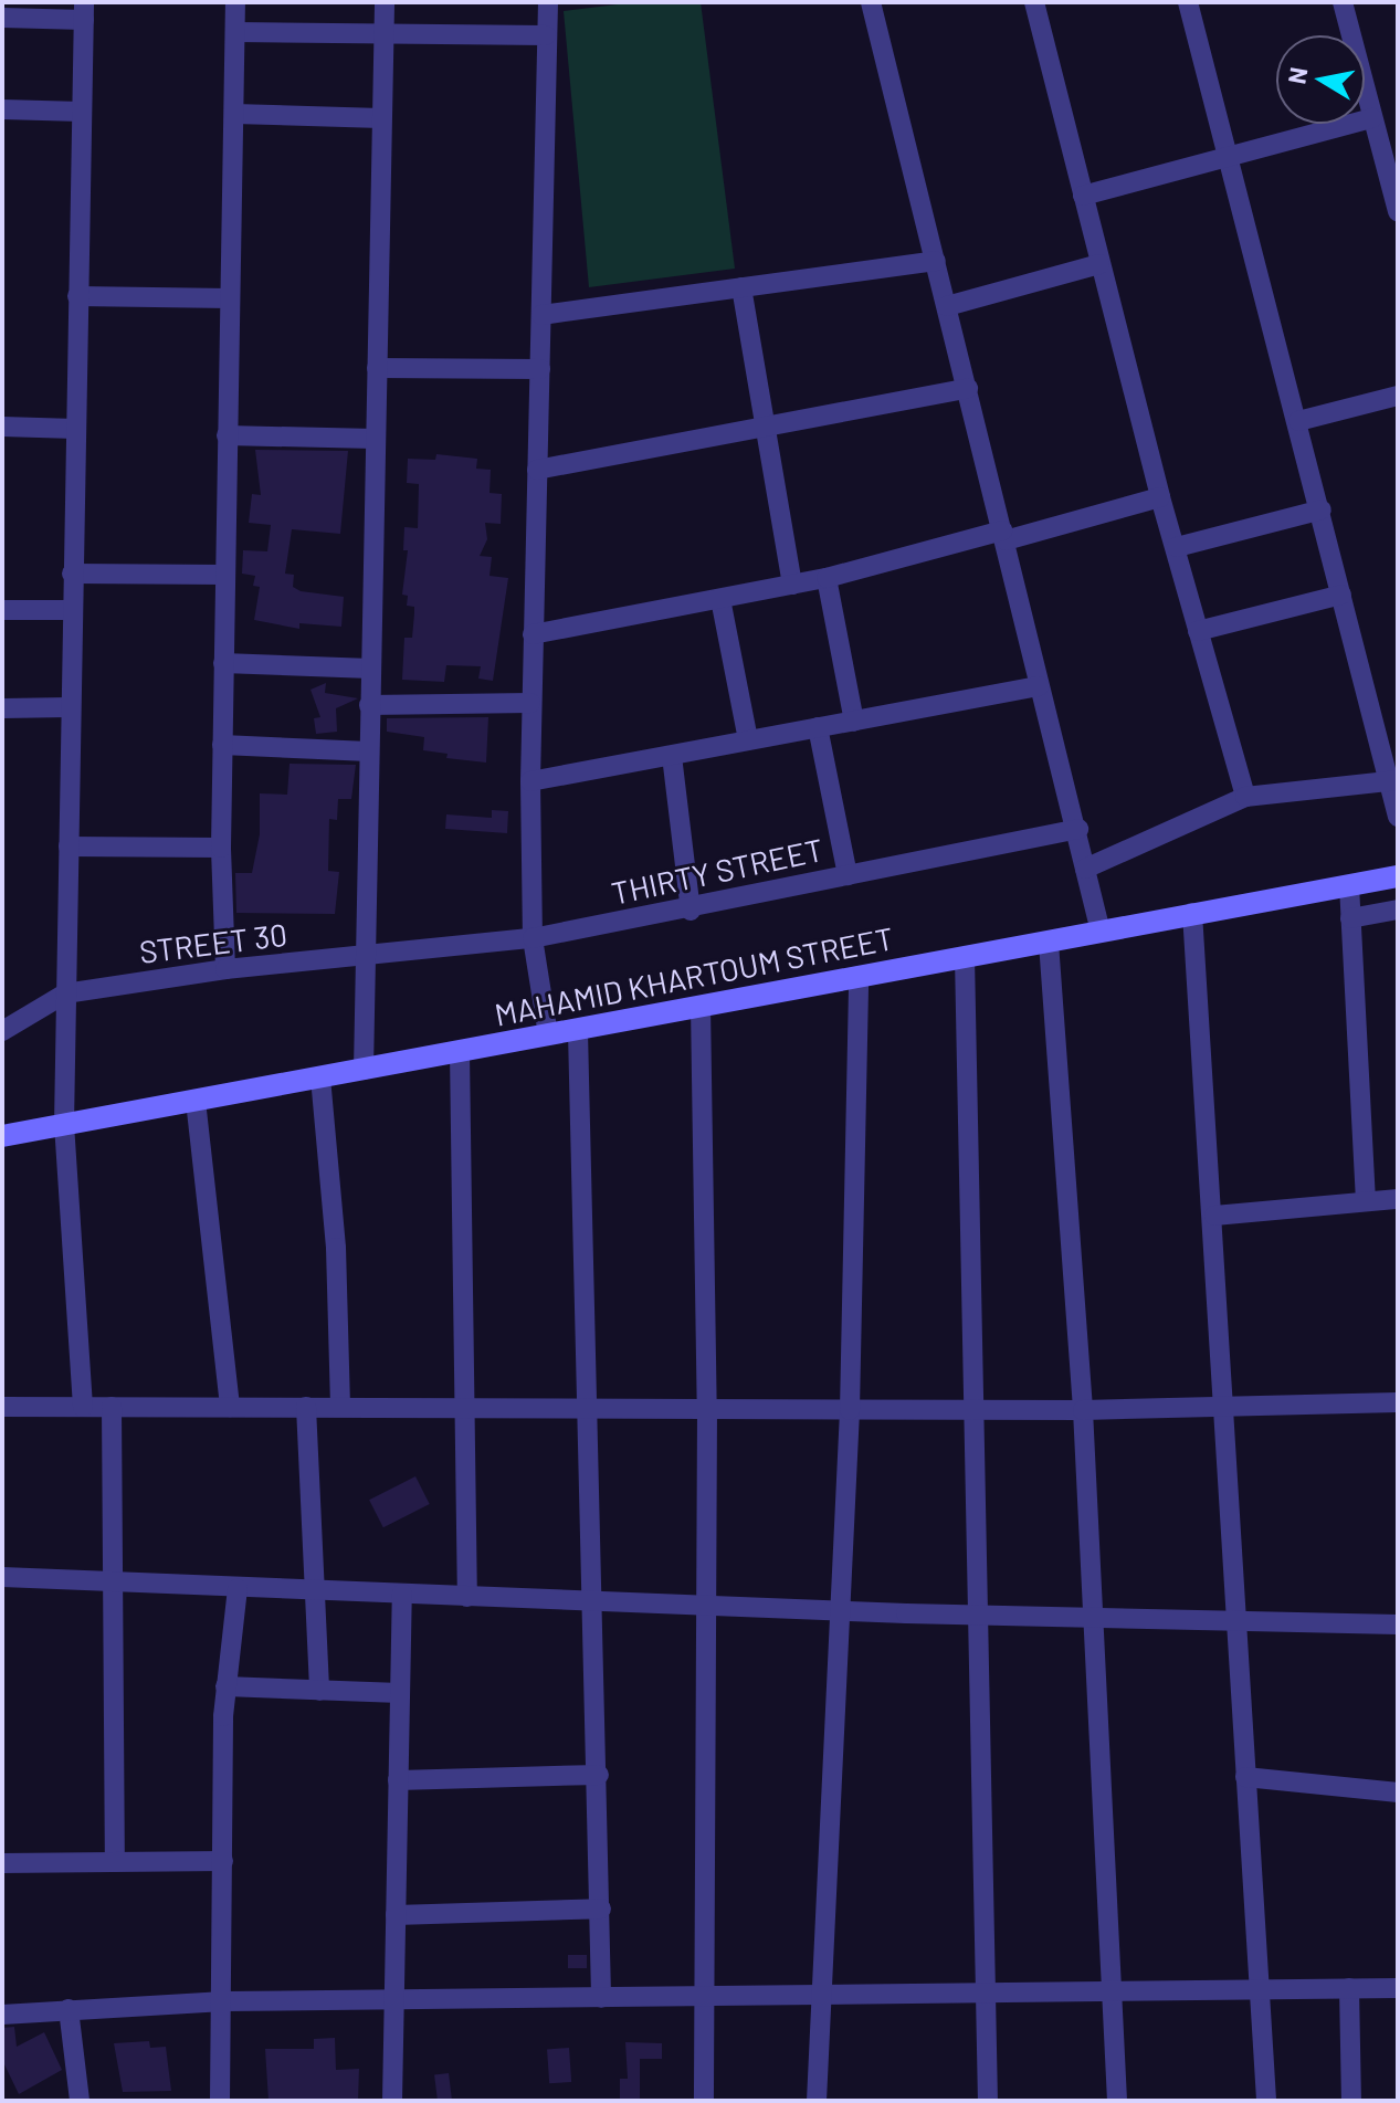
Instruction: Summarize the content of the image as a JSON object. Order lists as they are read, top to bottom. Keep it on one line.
{"streets":{"street":["THIRTY STREET","STREET 30","MAHAMID KHARTOUM STREET"]},"crossings":[["THIRTY STREET","STREET 30"]],"north":"left"}
